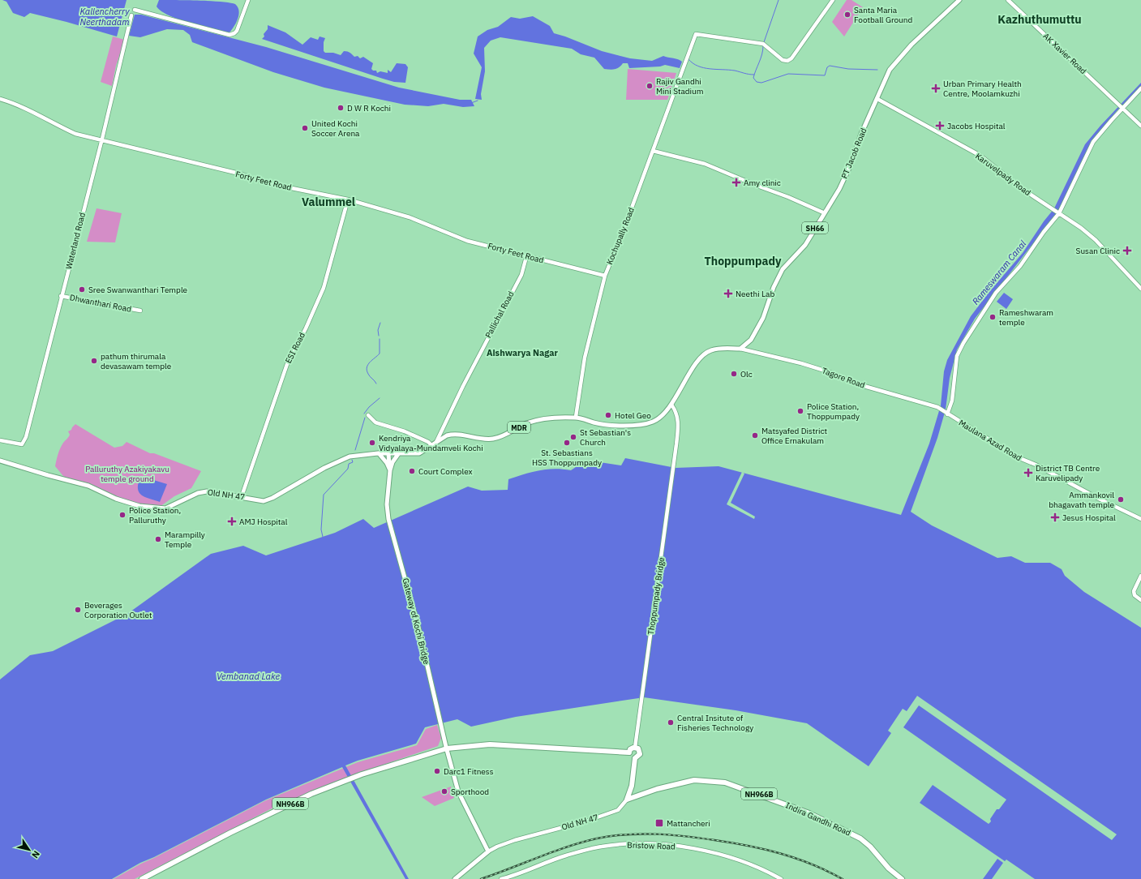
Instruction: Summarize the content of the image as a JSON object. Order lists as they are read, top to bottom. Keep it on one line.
{"streets":{"highway":["Old NH 47","NH966B","Indira Gandhi Road"],"main road":["AK Xavier Road","PT Jacob Road","Karuvelpady Road","Forty Feet Road","SH66","Kochupally Road","Waterland Road","Dhwanthari Road","Pallichal Road","ESI Road","Tagore Road","MDR","Maulana Azad Road","Thoppumpady Bridge","Gateway of Kochi Bridge","Bristow Road"]},"crossings":[["PT Jacob Road","Karuvelpady Road"],["PT Jacob Road","Tagore Road"],["PT Jacob Road","MDR"],["Forty Feet Road","Kochupally Road"],["Forty Feet Road","Waterland Road"],["Forty Feet Road","Pallichal Road"],["Forty Feet Road","ESI Road"],["Kochupally Road","MDR"],["Waterland Road","Dhwanthari Road"],["Pallichal Road","MDR"],["ESI Road","Old NH 47"],["Tagore Road","MDR"],["Tagore Road","Maulana Azad Road"],["MDR","Old NH 47"],["MDR","Thoppumpady Bridge"],["Old NH 47","Thoppumpady Bridge"],["Old NH 47","NH966B"],["Old NH 47","Indira Gandhi Road"],["Thoppumpady Bridge","NH966B"],["Gateway of Kochi Bridge","NH966B"]],"districts":["Kazhuthumuttu","Valummel","Thoppumpady","Aishwarya Nagar"],"water":["Kallencherry Neerthadam","Rameswaram Canal","Vembanad Lake"],"parks":["Palluruthy Azakiyakavu temple ground"],"places":{"other":["Santa Maria Football Ground","Rajiv Gandhi Mini Stadium","D W R Kochi","United Kochi Soccer Arena","Sree Swanwanthari Temple","Rameshwaram temple","pathum thirumala devasawam temple","Olc","Police Station, Thoppumpady","Hotel Geo","Matsyafed District Office Ernakulam","St Sebastian's Church","Kendriya Vidyalaya-Mundamveli Kochi","St. Sebastians HSS Thoppumpady","Court Complex","Ammankovil bhagavath temple","Police Station, Palluruthy","Marampilly Temple","Beverages Corporation Outlet","Central Insitute of Fisheries Technology","Darc1 Fitness","Sporthood"],"health":["Urban Primary Health Centre, Moolamkuzhi","Jacobs Hospital","Amy clinic","Susan Clinic","Neethi Lab","District TB Centre Karuvelipady","Jesus Hospital","AMJ Hospital"],"transit":["Mattancheri"]},"north":"bottom right"}
